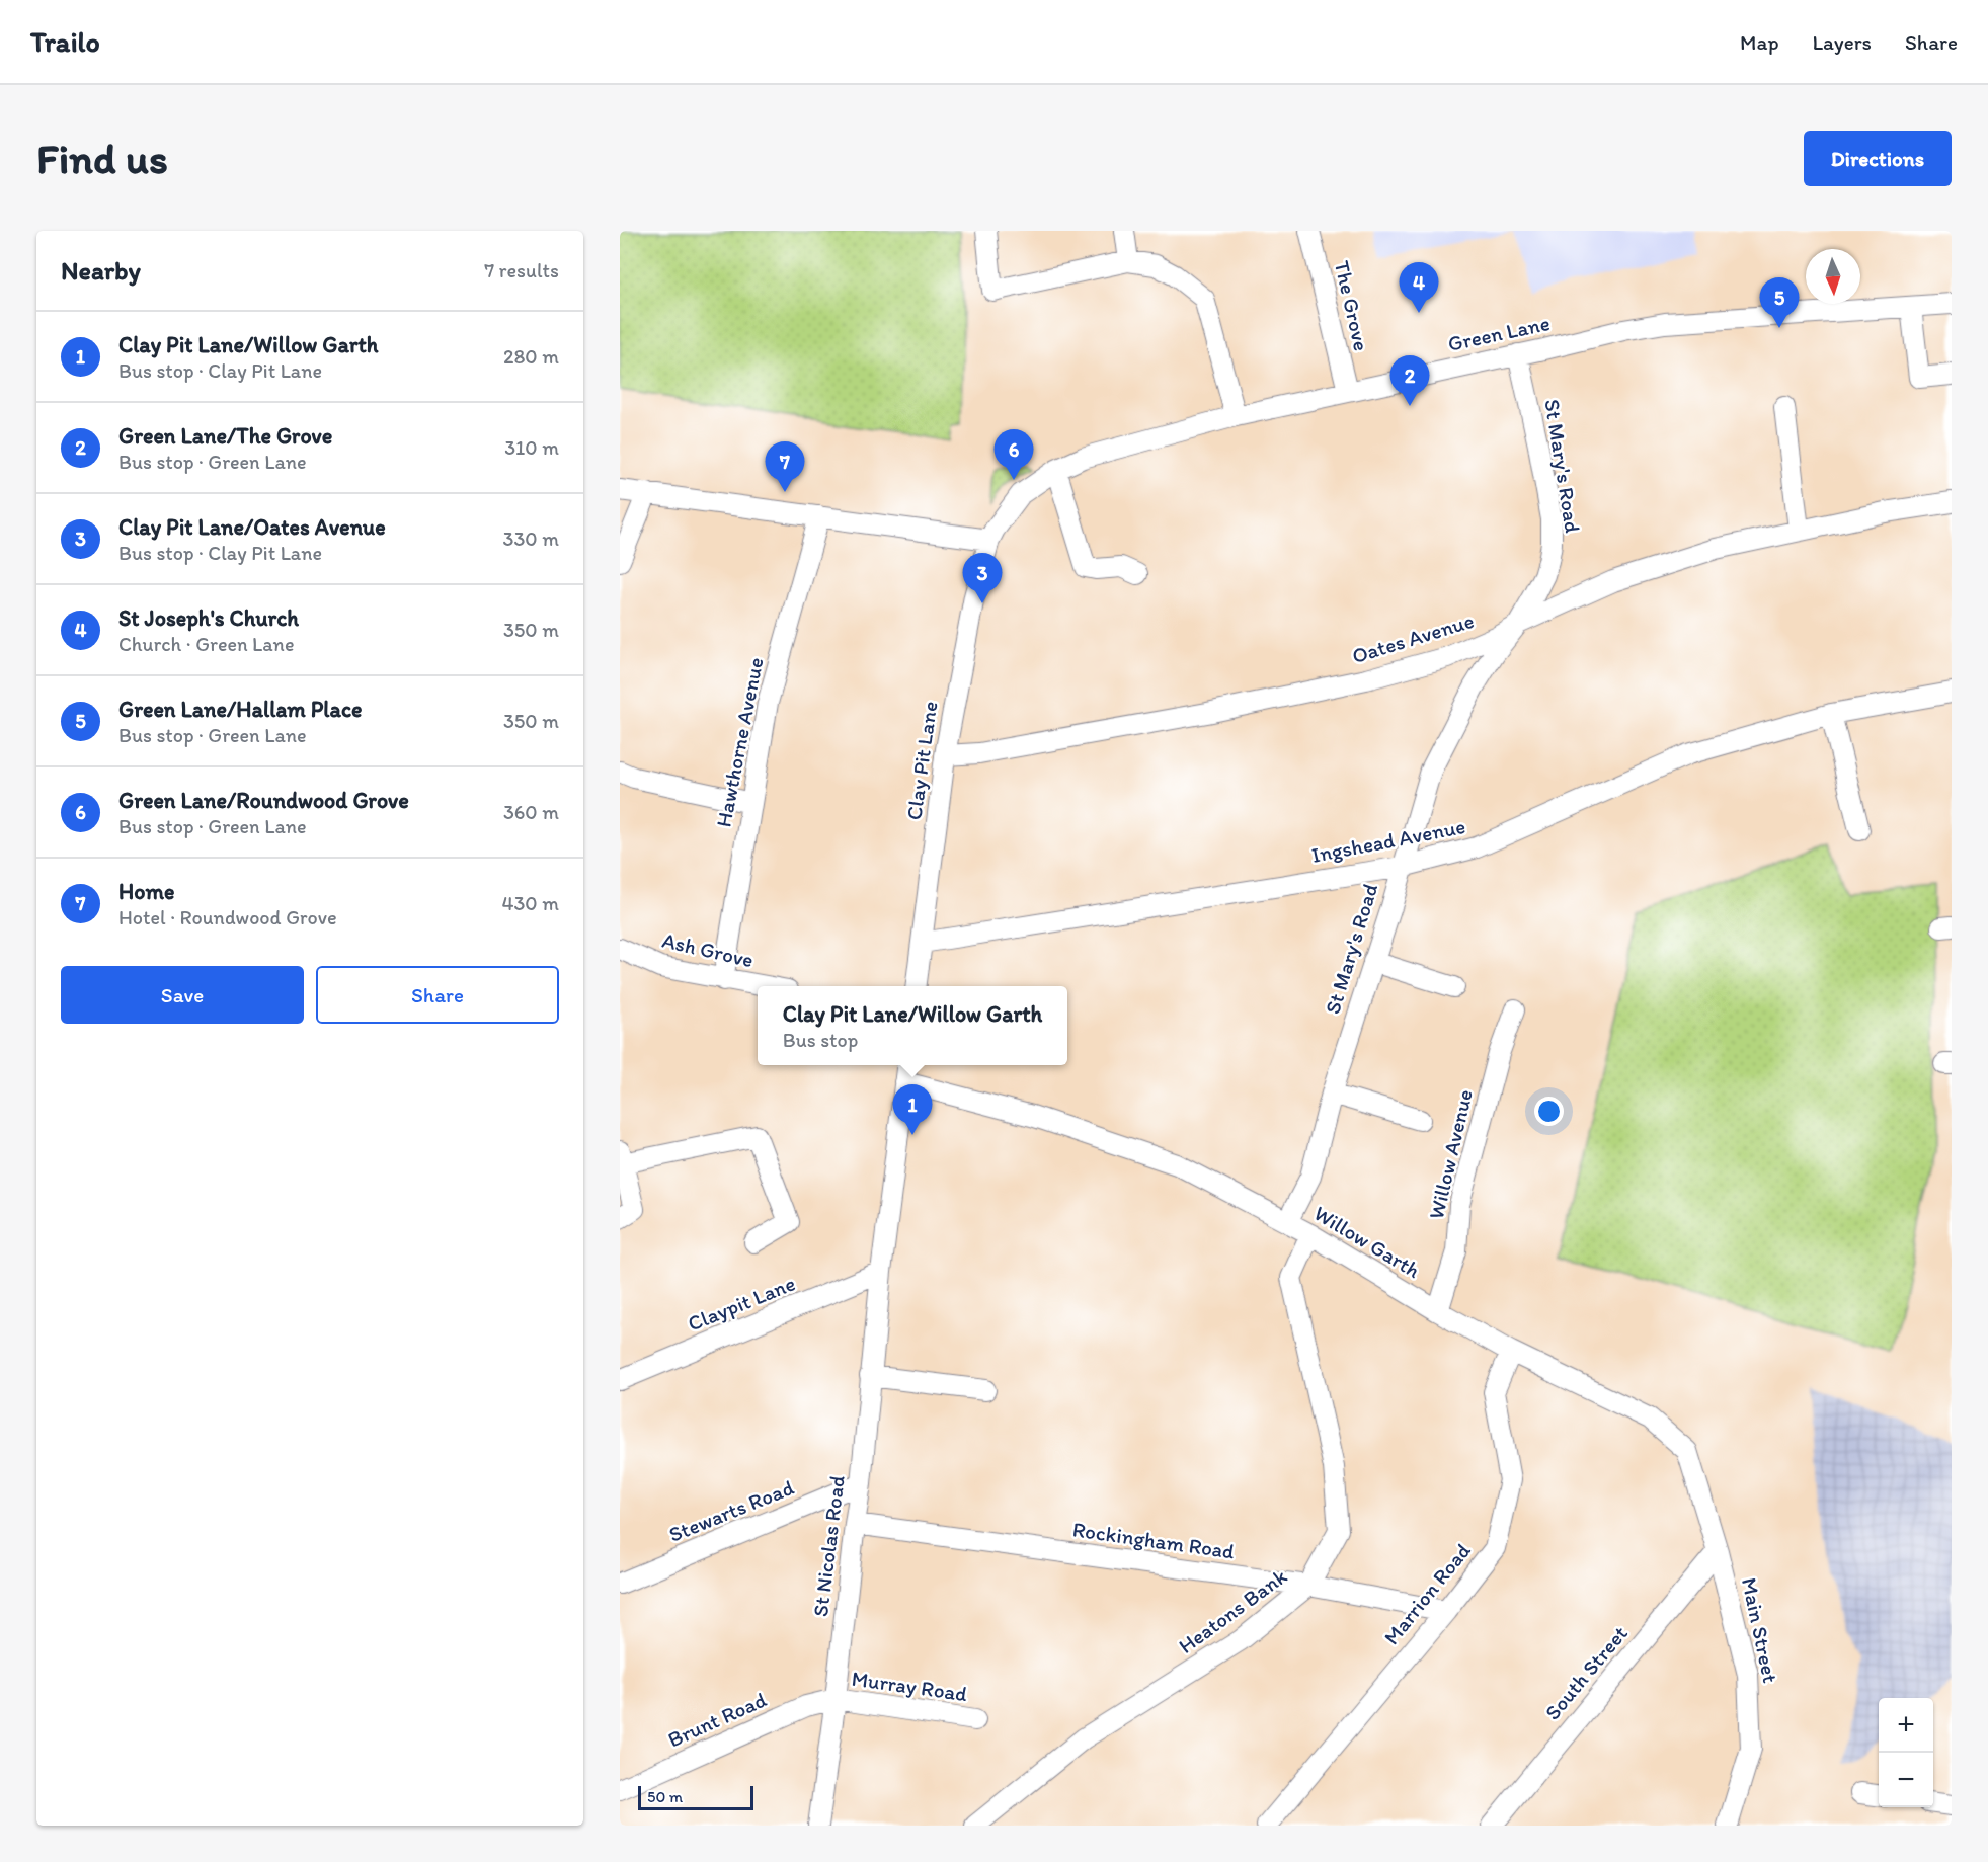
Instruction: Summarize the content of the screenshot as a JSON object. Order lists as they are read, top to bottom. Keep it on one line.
{"streets":{"street":["The Grove","Green Lane","St Mary's Road","Oates Avenue","Hawthorne Avenue","Clay Pit Lane","Ingshead Avenue","Ash Grove","Willow Avenue","Willow Garth","Claypit Lane","Stewarts Road","Rockingham Road","St Nicolas Road","Marrion Road","Heatons Bank","Main Street","South Street","Murray Road","Brunt Road"]},"crossings":[["The Grove","Green Lane"],["Green Lane","St Mary's Road"],["Green Lane","Clay Pit Lane"],["St Mary's Road","Oates Avenue"],["St Mary's Road","Ingshead Avenue"],["St Mary's Road","Willow Garth"],["Oates Avenue","Clay Pit Lane"],["Hawthorne Avenue","Ash Grove"],["Clay Pit Lane","Ingshead Avenue"],["Willow Avenue","Willow Garth"],["Willow Garth","Marrion Road"],["Willow Garth","Heatons Bank"],["Willow Garth","Main Street"],["Willow Garth","South Street"],["Claypit Lane","St Nicolas Road"],["Stewarts Road","St Nicolas Road"],["Rockingham Road","St Nicolas Road"],["Rockingham Road","Marrion Road"],["Rockingham Road","Heatons Bank"],["St Nicolas Road","Murray Road"],["St Nicolas Road","Brunt Road"],["Main Street","South Street"],["Murray Road","Brunt Road"]],"scale_bar":"50 m","north":"bottom","page":{"header":"Trailo","nav":["Map","Layers","Share"],"buttons":["Directions",["Save","Share"]],"title":"Find us","heading":["Nearby","7 results"],"pins":["4","5","2","6","7","3","1"],"list":[{"mark":"1","name":"Clay Pit Lane/Willow Garth","note":"Bus stop · Clay Pit Lane","value":"280 m"},{"mark":"2","name":"Green Lane/The Grove","note":"Bus stop · Green Lane","value":"310 m"},{"mark":"3","name":"Clay Pit Lane/Oates Avenue","note":"Bus stop · Clay Pit Lane","value":"330 m"},{"mark":"4","name":"St Joseph's Church","note":"Church · Green Lane","value":"350 m"},{"mark":"5","name":"Green Lane/Hallam Place","note":"Bus stop · Green Lane","value":"350 m"},{"mark":"6","name":"Green Lane/Roundwood Grove","note":"Bus stop · Green Lane","value":"360 m"},{"mark":"7","name":"Home","note":"Hotel · Roundwood Grove","value":"430 m"}],"popup":["Clay Pit Lane/Willow Garth","Bus stop"],"map_buttons":["+","−"],"scale":"50 m"}}
